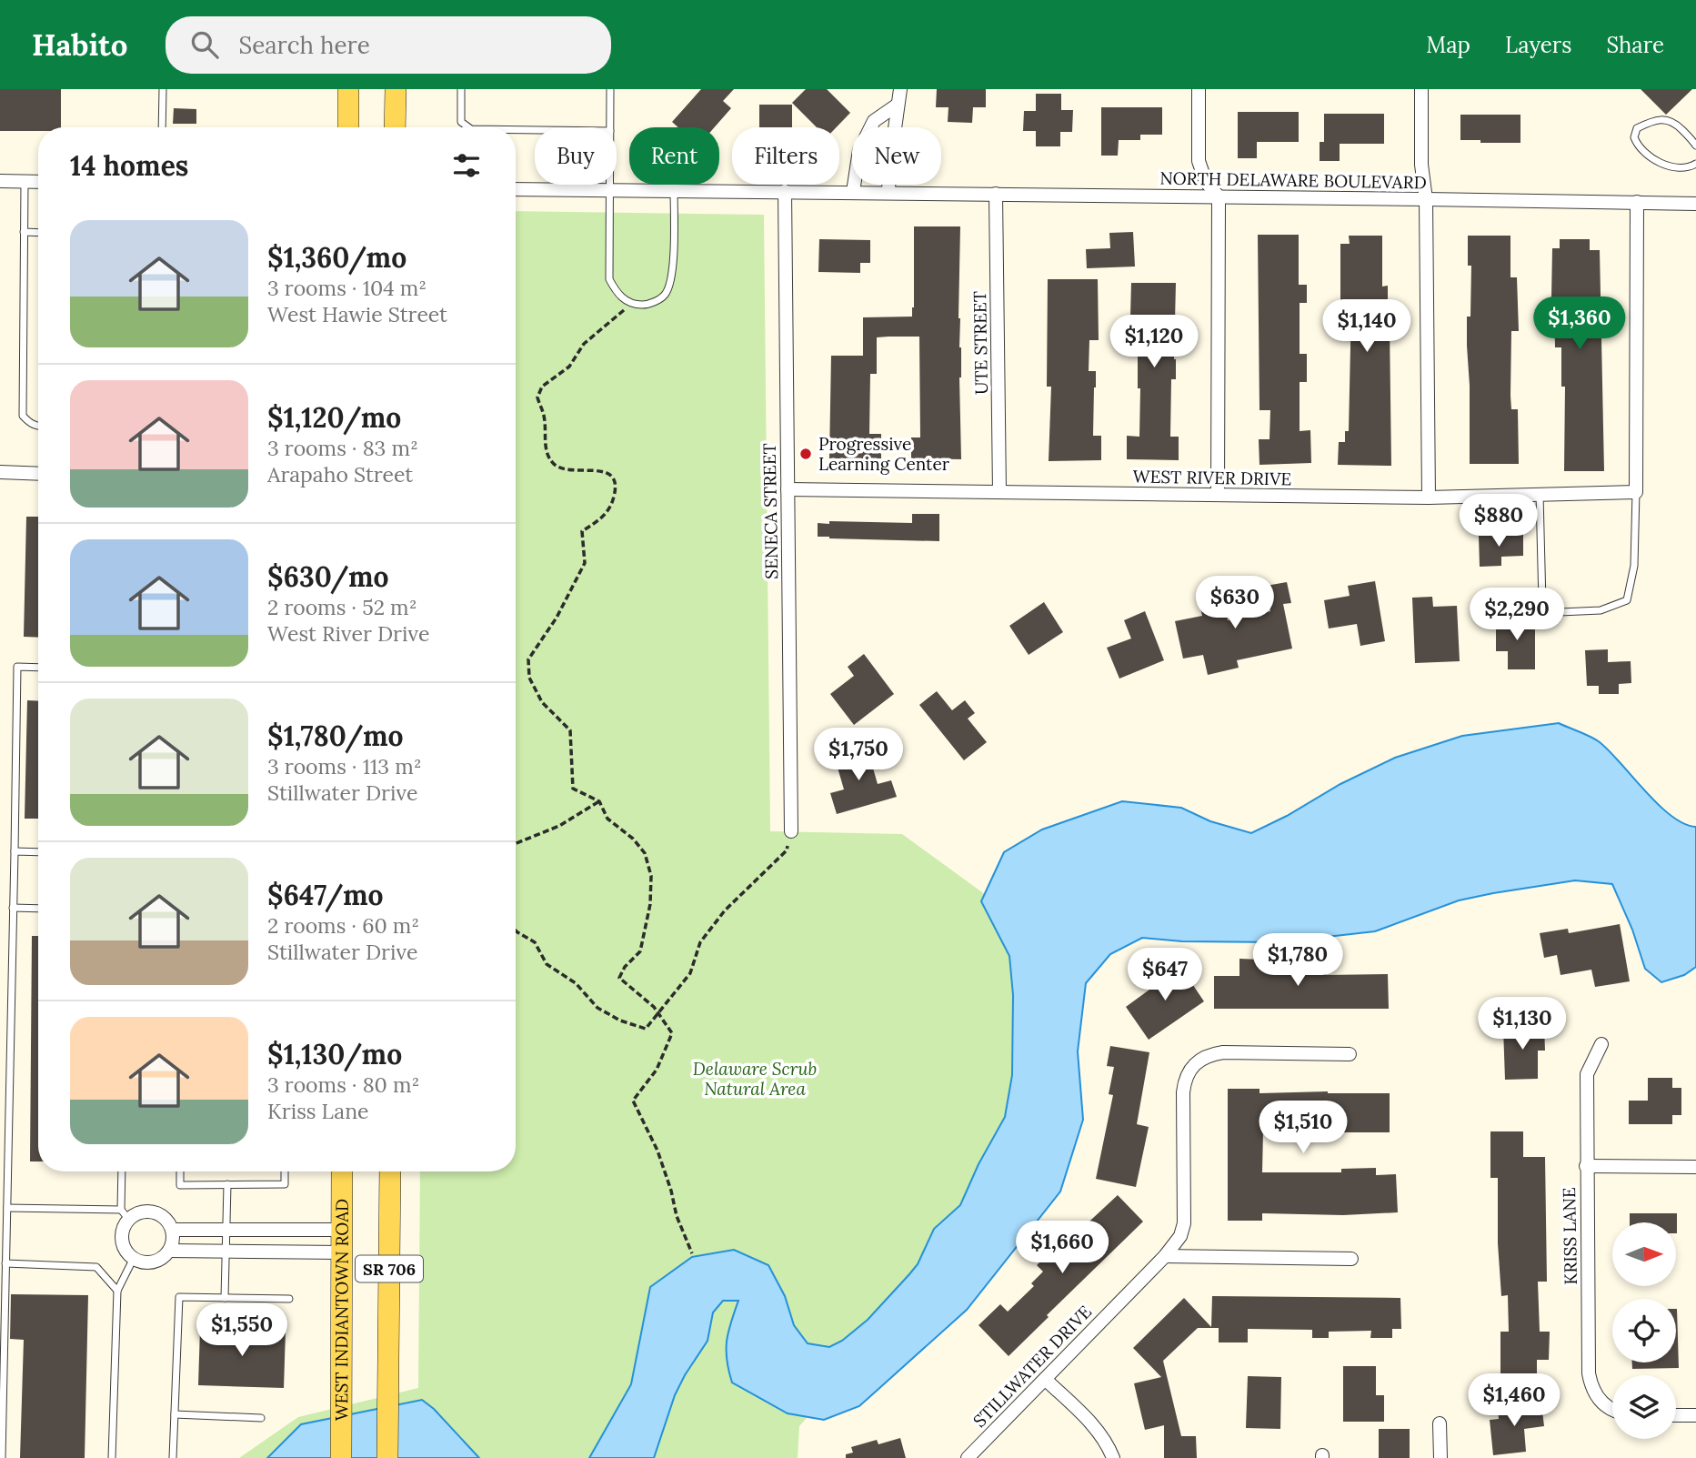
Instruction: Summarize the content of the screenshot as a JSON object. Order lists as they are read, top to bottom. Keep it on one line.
{"streets":{"main road":["SR 706","WEST INDIANTOWN ROAD"],"street":["NORTH DELAWARE BOULEVARD","UTE STREET","WEST RIVER DRIVE","SENECA STREET","KRISS LANE","STILLWATER DRIVE"]},"crossings":[["NORTH DELAWARE BOULEVARD","UTE STREET"],["NORTH DELAWARE BOULEVARD","SENECA STREET"],["UTE STREET","WEST RIVER DRIVE"],["WEST RIVER DRIVE","SENECA STREET"]],"parks":["Delaware Scrub Natural Area"],"places":["Progressive Learning Center"],"north":"right","page":{"header":"Habito","search":"Search here","nav":["Map","Layers","Share"],"chip":["Buy","Rent","Filters","New"],"heading":"14 homes","list":[{"name":"$1,360/mo","note":"3 rooms · 104 m² · West Hawie Street"},{"name":"$1,120/mo","note":"3 rooms · 83 m² · Arapaho Street"},{"name":"$630/mo","note":"2 rooms · 52 m² · West River Drive"},{"name":"$1,780/mo","note":"3 rooms · 113 m² · Stillwater Drive"},{"name":"$647/mo","note":"2 rooms · 60 m² · Stillwater Drive"},{"name":"$1,130/mo","note":"3 rooms · 80 m² · Kriss Lane"}],"price":["$1,360","$1,140","$1,120","$880","$630","$2,290","$1,750","$1,780","$647","$1,130","$1,510","$1,660","$1,550","$1,460"]}}
